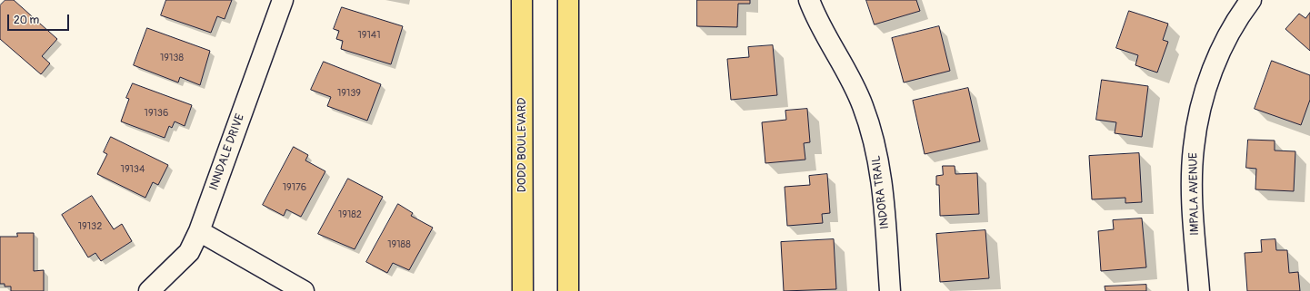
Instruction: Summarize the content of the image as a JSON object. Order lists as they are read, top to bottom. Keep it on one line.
{"streets":{"main road":["DODD BOULEVARD"],"street":["INNDALE DRIVE","INDORA TRAIL","IMPALA AVENUE"]},"house_numbers":["19141","19138","19139","19136","19134","19176","19182","19132","19188"],"scale_bar":"20 m"}
